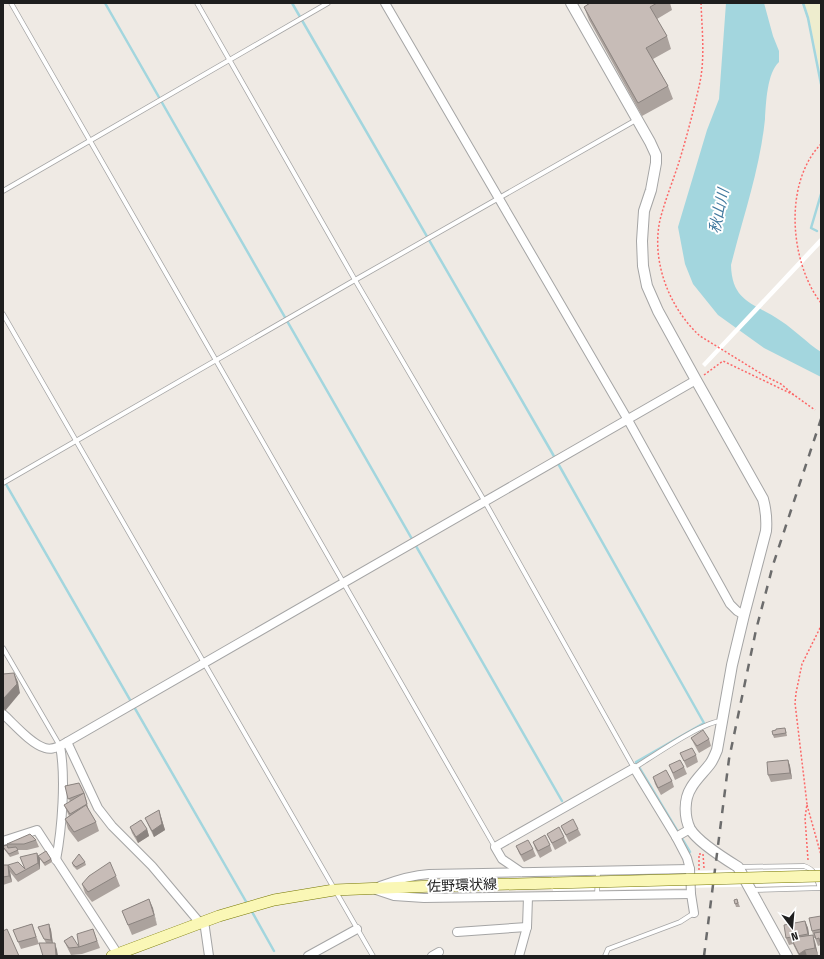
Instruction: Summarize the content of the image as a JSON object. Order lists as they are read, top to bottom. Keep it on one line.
{"streets":{"main road":["佐野環状線"]},"water":["秋山川"],"north":"bottom"}
